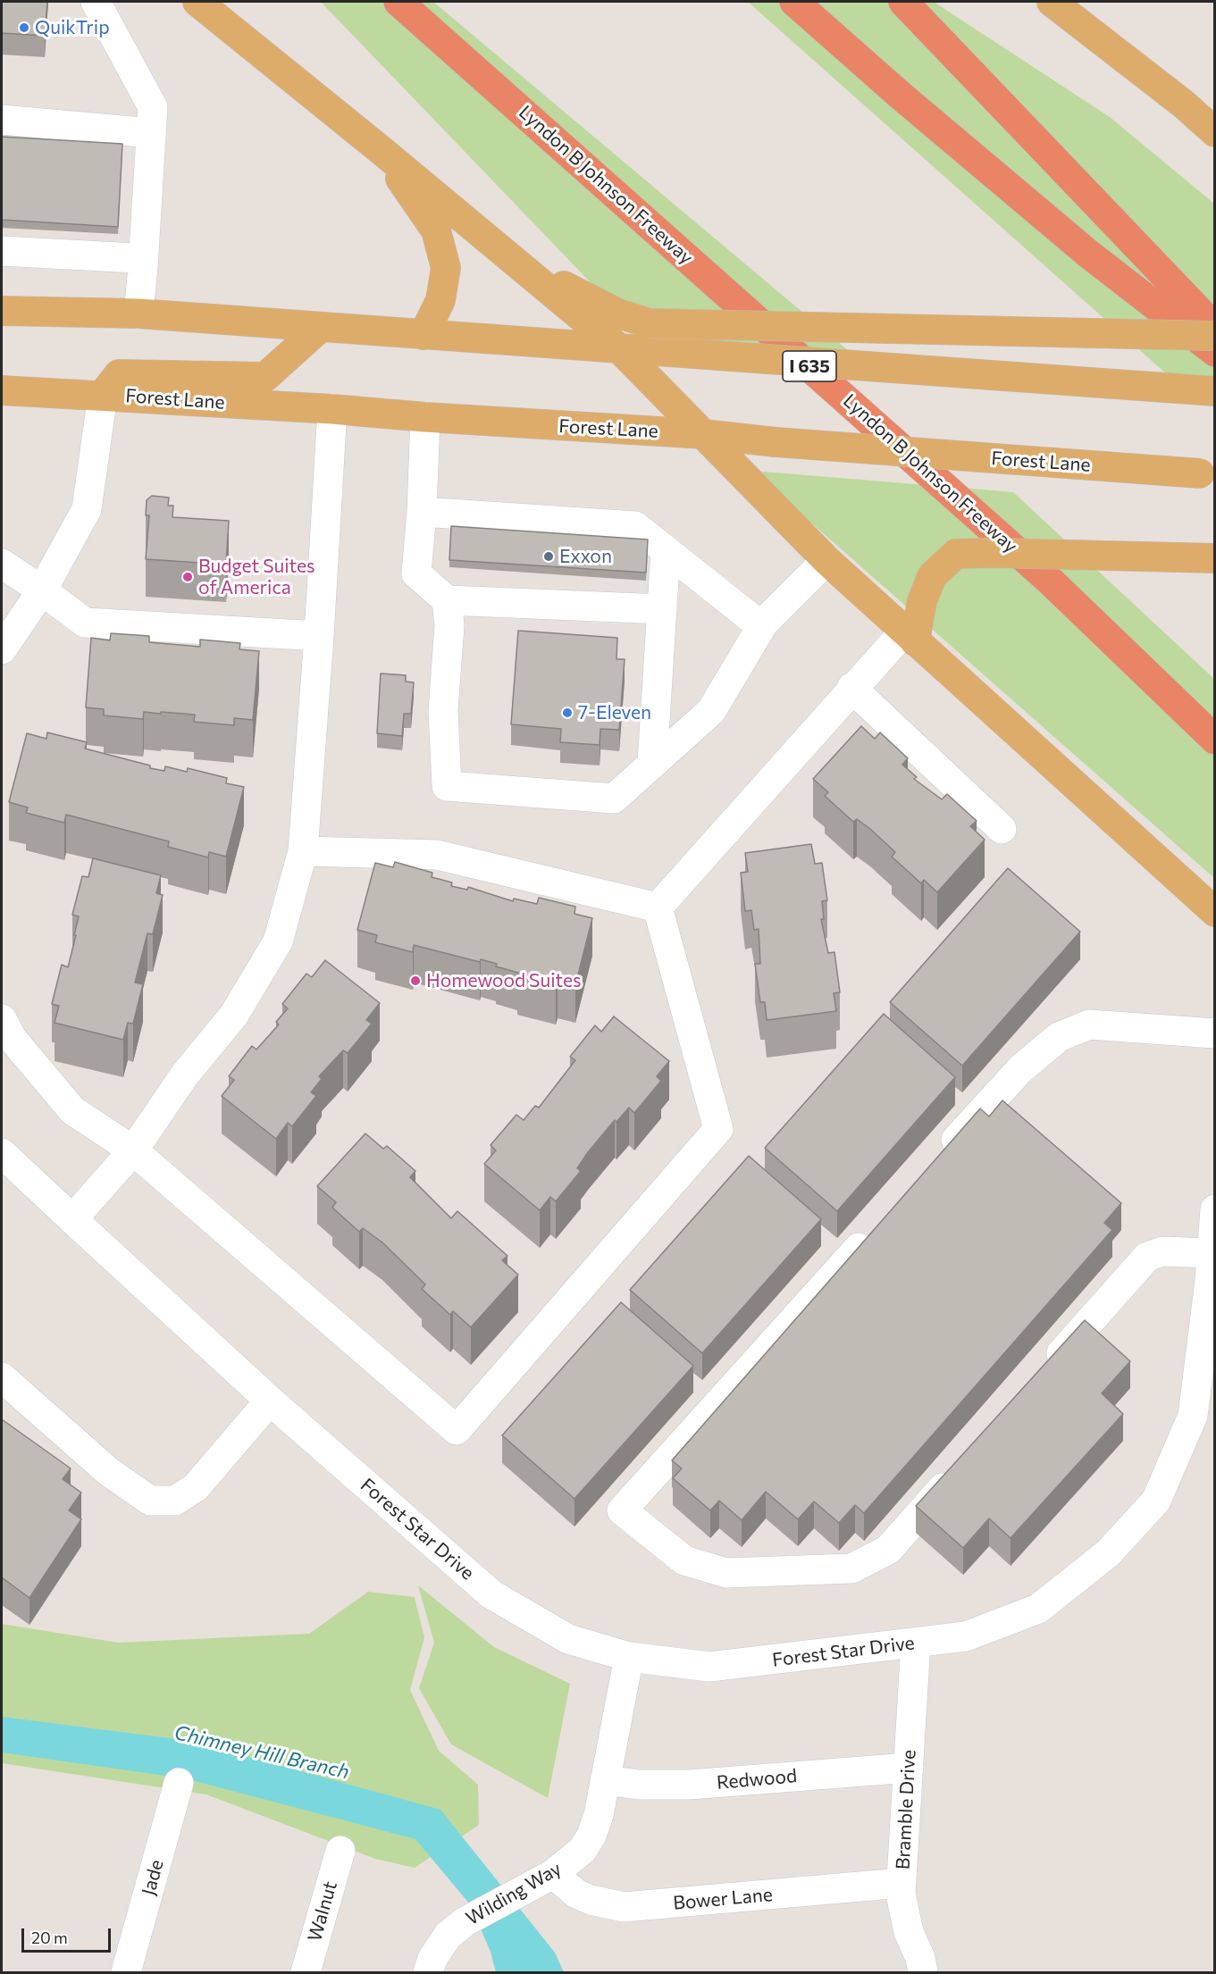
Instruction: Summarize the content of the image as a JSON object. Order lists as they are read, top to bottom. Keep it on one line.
{"streets":{"highway":["Lyndon B Johnson Freeway","I 635"],"main road":["Forest Lane"],"street":["Forest Star Drive","Redwood","Bramble Drive","Jade","Wilding Way","Bower Lane","Walnut"]},"crossings":[["Forest Star Drive","Bramble Drive"],["Forest Star Drive","Wilding Way"],["Redwood","Bramble Drive"],["Redwood","Wilding Way"],["Bramble Drive","Bower Lane"],["Wilding Way","Bower Lane"]],"water":["Chimney Hill Branch"],"places":["QuikTrip","Exxon","Budget Suites of America","7-Eleven","Homewood Suites"],"scale_bar":"20 m"}
